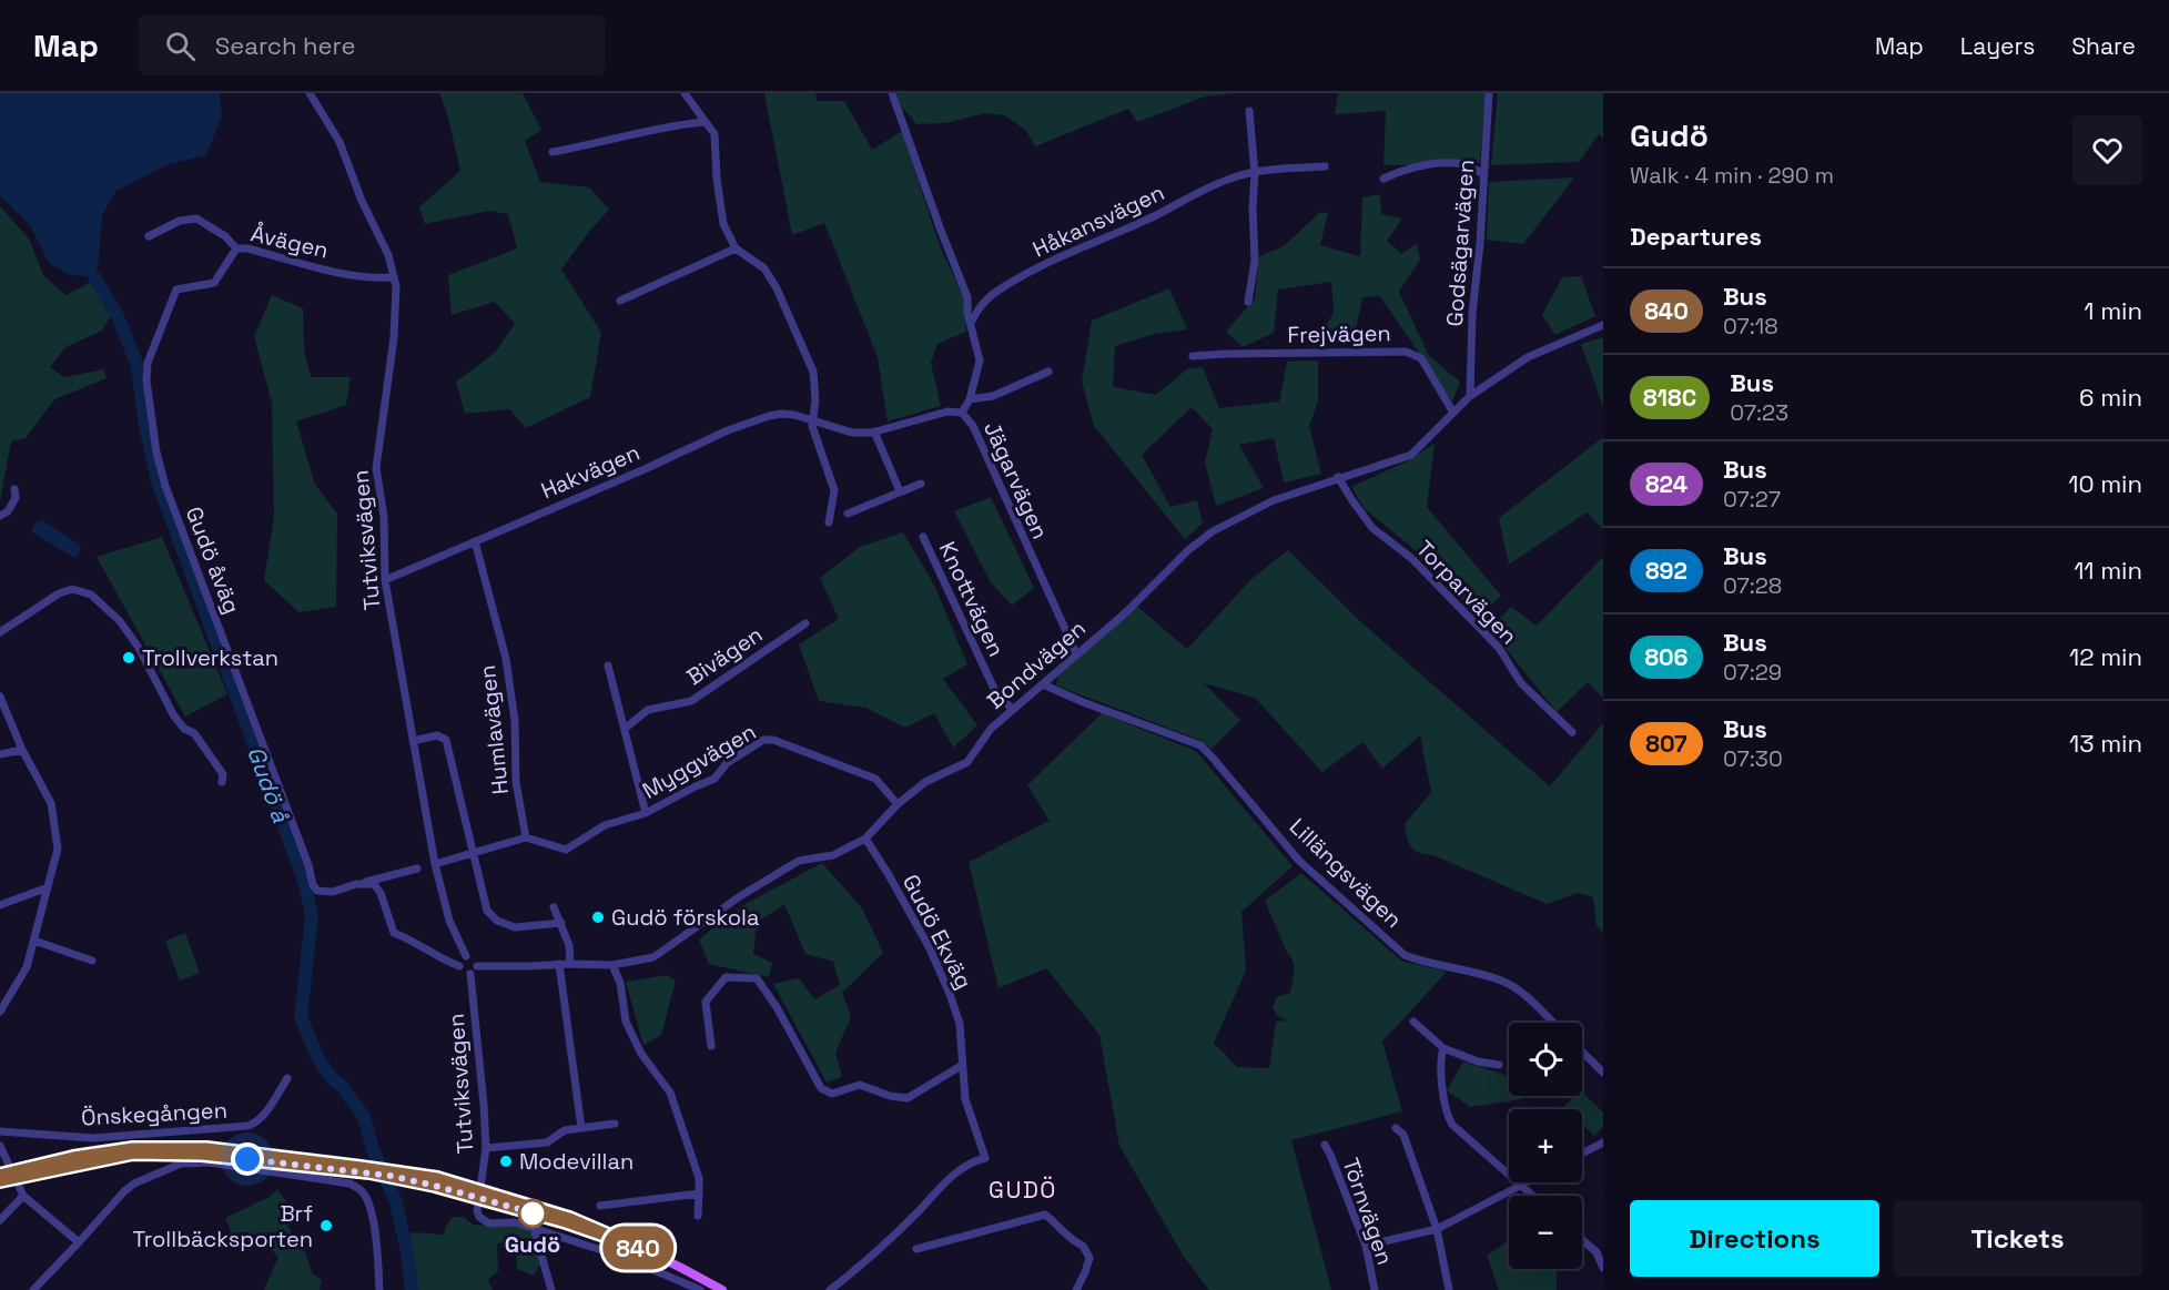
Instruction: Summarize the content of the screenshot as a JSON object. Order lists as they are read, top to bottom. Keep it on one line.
{"streets":{"street":["Håkansvägen","Åvägen","Godsägarvägen","Frejvägen","Hakvägen","Jägarvägen","Tutviksvägen","Gudö åväg","Torparvägen","Knottvägen","Bivägen","Bondvägen","Humlavägen","Myggvägen","Lillängsvägen","Gudö Ekväg","Önskegången","Törnvägen"]},"crossings":[["Håkansvägen","Jägarvägen"],["Åvägen","Tutviksvägen"],["Åvägen","Gudö åväg"],["Godsägarvägen","Bondvägen"],["Frejvägen","Bondvägen"],["Hakvägen","Jägarvägen"],["Hakvägen","Tutviksvägen"],["Hakvägen","Humlavägen"],["Jägarvägen","Bondvägen"],["Tutviksvägen","Bondvägen"],["Torparvägen","Bondvägen"],["Knottvägen","Bondvägen"],["Bondvägen","Myggvägen"],["Bondvägen","Lillängsvägen"],["Bondvägen","Gudö Ekväg"],["Humlavägen","Myggvägen"]],"districts":["GUDÖ"],"water":["Gudö å"],"places":["Trollverkstan","Gudö förskola","Modevillan","Gudö","Brf Trollbäcksporten"],"lines":["bus line 840"],"page":{"header":"Map","search":"Search here","nav":["Map","Layers","Share"],"on_map":"840","heading":[["Gudö","Walk · 4 min · 290 m"],"Departures"],"list":[{"mark":"840","name":"Bus","note":"07:18","value":"1 min"},{"mark":"818C","name":"Bus","note":"07:23","value":"6 min"},{"mark":"824","name":"Bus","note":"07:27","value":"10 min"},{"mark":"892","name":"Bus","note":"07:28","value":"11 min"},{"mark":"806","name":"Bus","note":"07:29","value":"12 min"},{"mark":"807","name":"Bus","note":"07:30","value":"13 min"}],"map_buttons":["+","−"],"buttons":["Directions","Tickets"]}}
